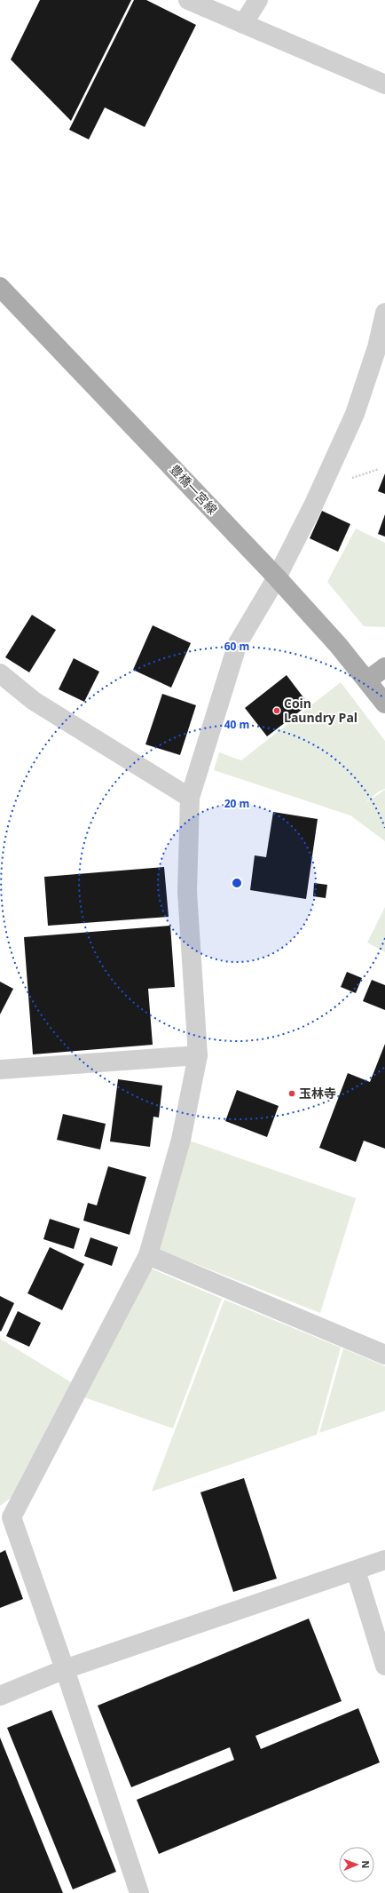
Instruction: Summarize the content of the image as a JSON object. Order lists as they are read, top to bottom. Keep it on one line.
{"streets":{"main road":["豊橋一宮線"]},"places":["Coin Laundry Pal","玉林寺"],"north":"right","rings":["60 m","40 m","20 m"]}
